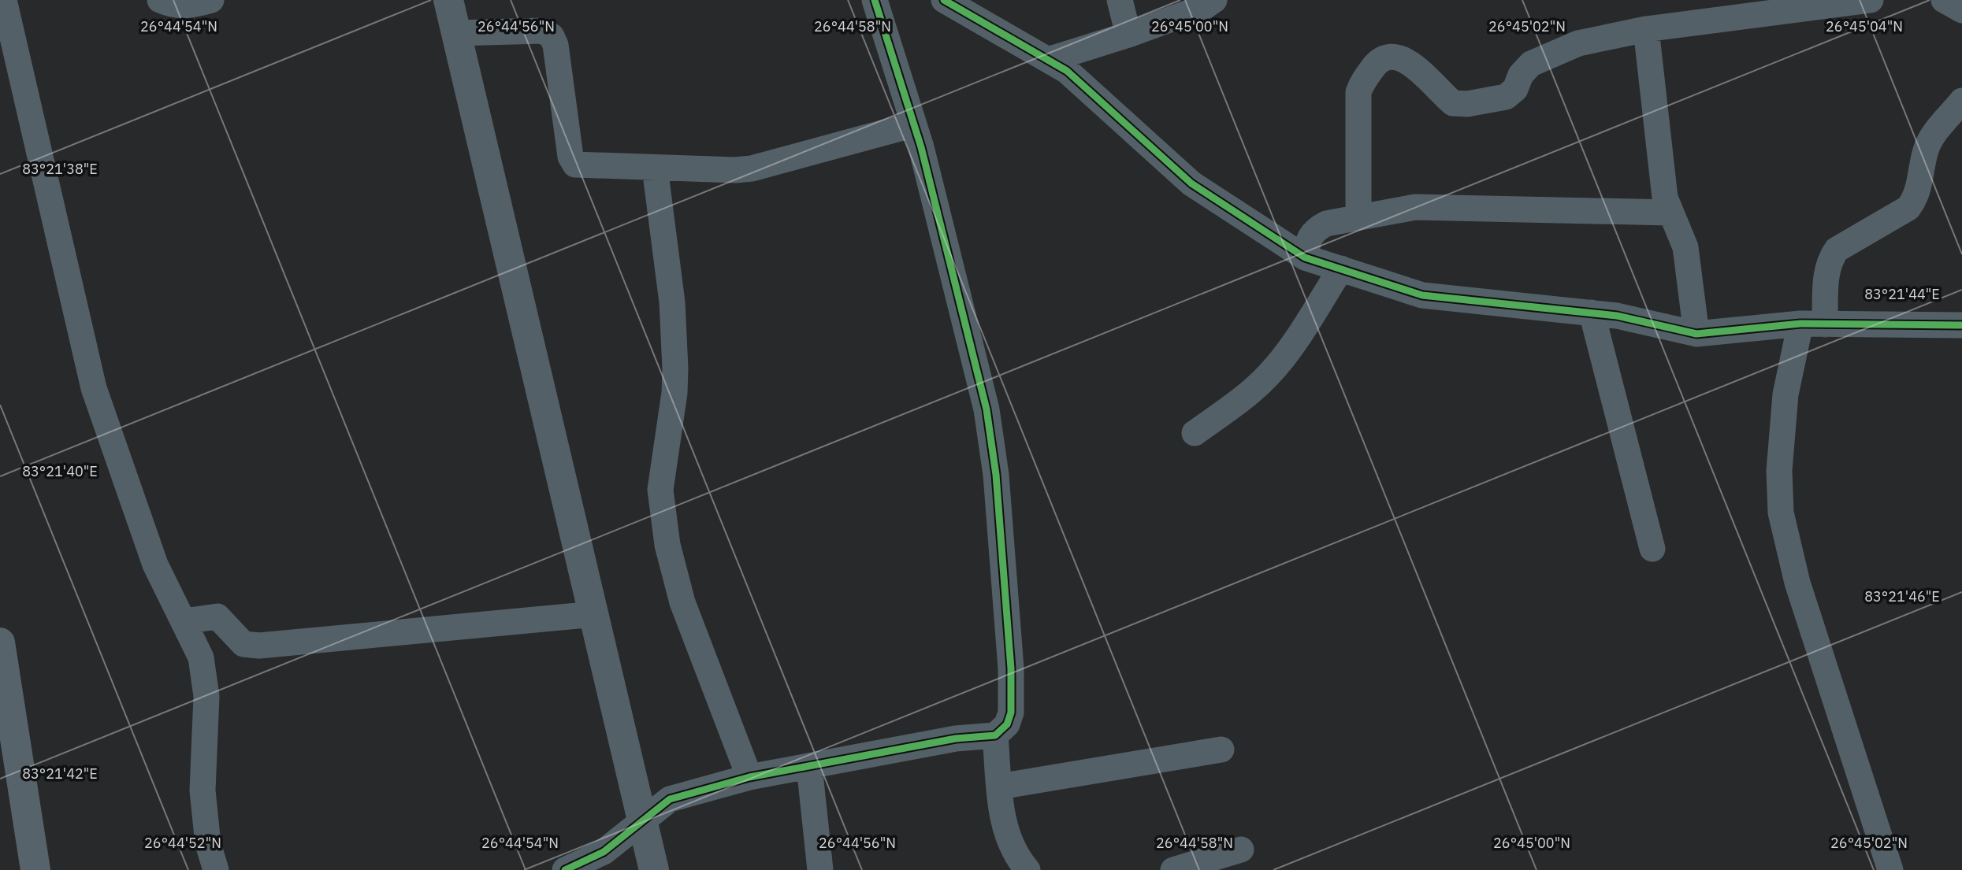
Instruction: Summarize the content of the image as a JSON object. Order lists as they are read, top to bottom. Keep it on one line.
{"coordinates":["26°44'54\"N","26°44'56\"N","26°44'58\"N","26°45'00\"N","26°45'02\"N","26°45'04\"N","83°21'38\"E","83°21'44\"E","83°21'40\"E","83°21'46\"E","83°21'42\"E","26°44'52\"N"]}
